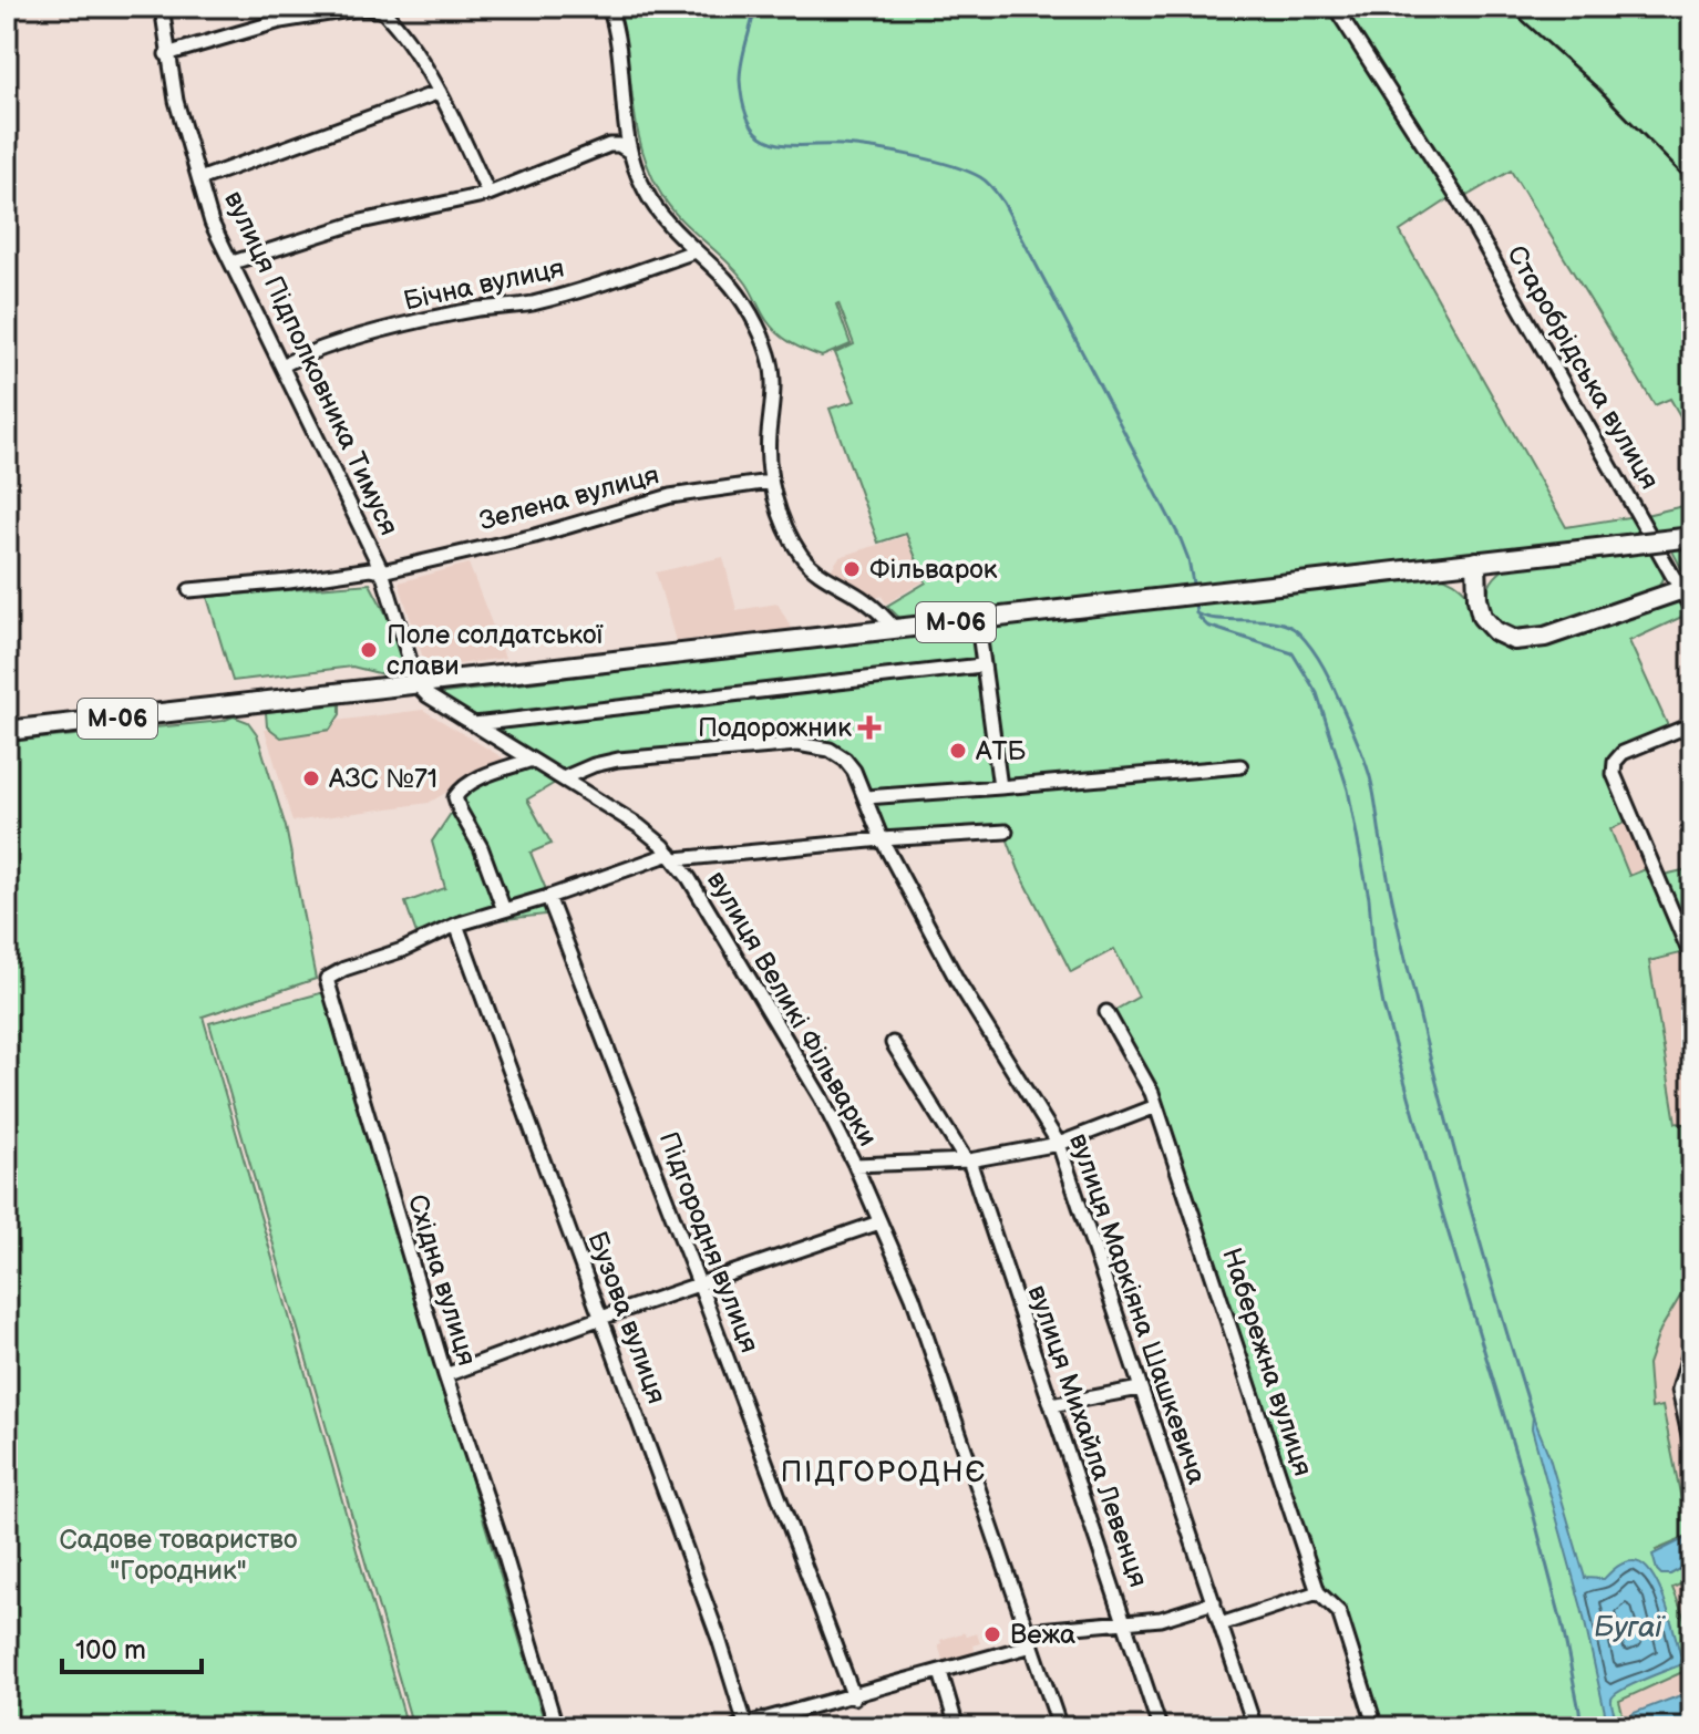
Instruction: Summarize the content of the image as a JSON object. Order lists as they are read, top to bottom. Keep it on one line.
{"streets":{"highway":["М-06"],"street":["Бічна вулиця","вулиця Підполковника Тимуся","Старобрідська вулиця","Зелена вулиця","вулиця Великі Фільварки","Підгородня вулиця","Східна вулиця","вулиця Маркіяна Шашкевича","Бузова вулиця","Набережна вулиця","вулиця Михайла Левенця"]},"crossings":[["Бічна вулиця","вулиця Підполковника Тимуся"],["вулиця Підполковника Тимуся","Зелена вулиця"],["вулиця Підполковника Тимуся","М-06"],["вулиця Підполковника Тимуся","вулиця Великі Фільварки"],["М-06","вулиця Великі Фільварки"],["вулиця Великі Фільварки","вулиця Маркіяна Шашкевича"],["Східна вулиця","Бузова вулиця"]],"districts":["ПІДГОРОДНЄ"],"water":["Бугаї"],"parks":["Садове товариство \"Городник\""],"places":{"other":["Фільварок","Поле солдатської слави","АТБ","АЗС №71","Вежа"],"health":["Подорожник"]},"scale_bar":"100 m"}
